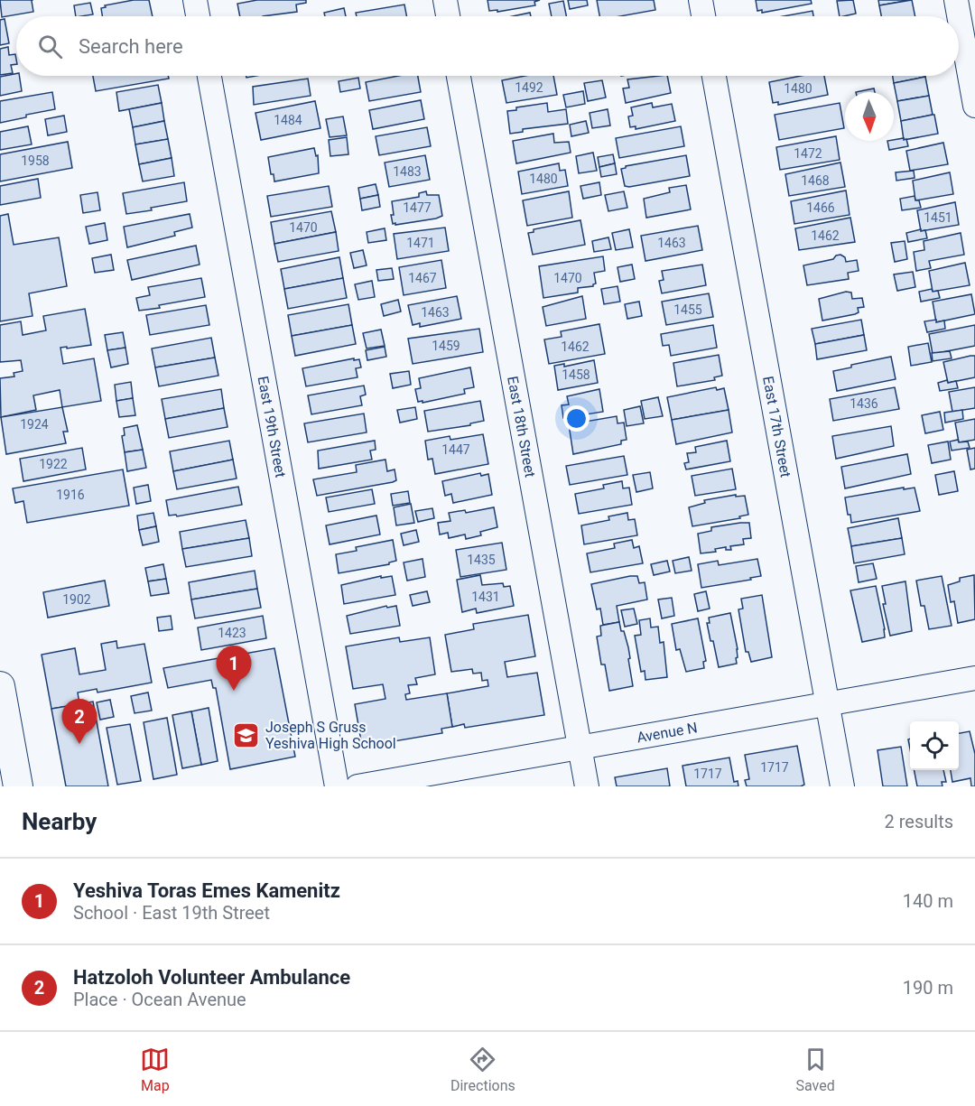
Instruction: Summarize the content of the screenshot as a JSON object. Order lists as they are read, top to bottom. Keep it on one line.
{"streets":{"street":["East 19th Street","East 18th Street","East 17th Street","Avenue N"]},"crossings":[["East 18th Street","Avenue N"],["East 17th Street","Avenue N"]],"places":{"school or university":["Joseph S Gruss Yeshiva High School"]},"house_numbers":["1492","1480","1484","1472","1958","1483","1480","1468","1477","1466","1451","1470","1462","1471","1463","1467","1470","1455","1463","1459","1462","1458","1436","1924","1447","1922","1916","1435","1431","1902","1423","1717","1717"],"north":"bottom","page":{"search":"Search here","pins":["1","2"],"heading":["Nearby","2 results"],"list":[{"mark":"1","name":"Yeshiva Toras Emes Kamenitz","note":"School · East 19th Street","value":"140 m"},{"mark":"2","name":"Hatzoloh Volunteer Ambulance","note":"Place · Ocean Avenue","value":"190 m"}],"nav":["Map","Directions","Saved"]}}
